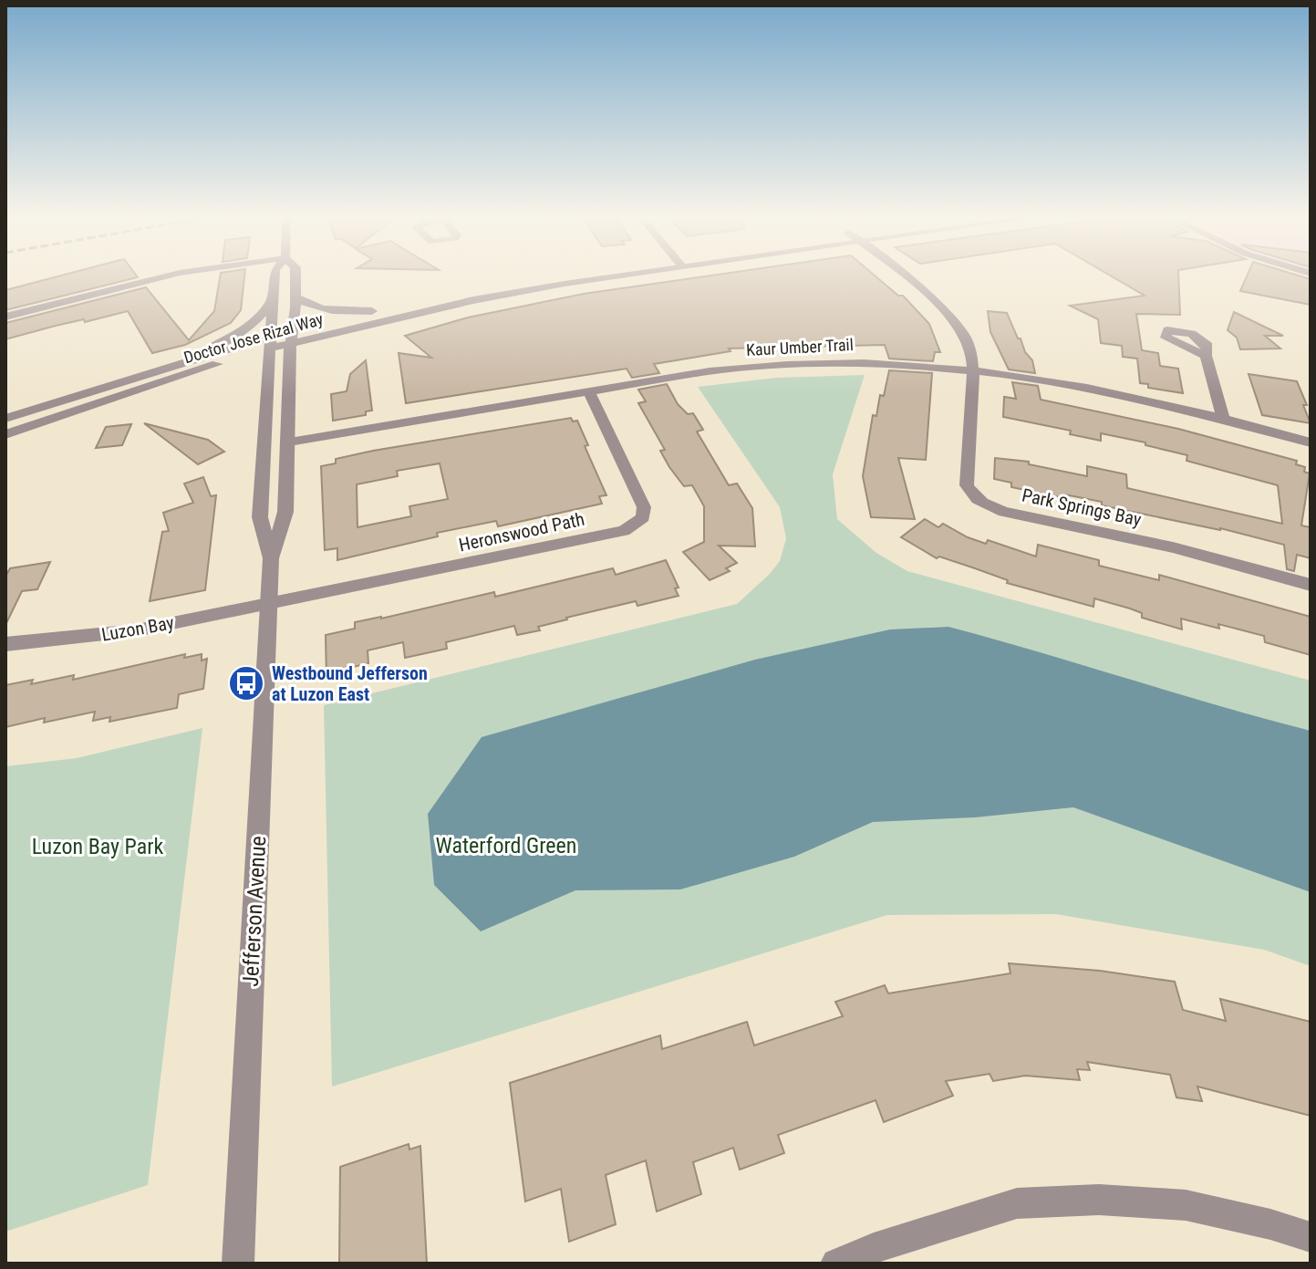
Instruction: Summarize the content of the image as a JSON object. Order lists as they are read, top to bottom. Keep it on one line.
{"streets":{"street":["Doctor Jose Rizal Way","Kaur Umber Trail","Park Springs Bay","Heronswood Path","Luzon Bay","Jefferson Avenue"]},"crossings":[["Doctor Jose Rizal Way","Jefferson Avenue"],["Kaur Umber Trail","Park Springs Bay"],["Kaur Umber Trail","Heronswood Path"],["Kaur Umber Trail","Jefferson Avenue"],["Heronswood Path","Luzon Bay"],["Heronswood Path","Jefferson Avenue"],["Luzon Bay","Jefferson Avenue"]],"parks":["Waterford Green","Luzon Bay Park"],"places":{"bus stop":["Westbound Jefferson at Luzon East"]}}
